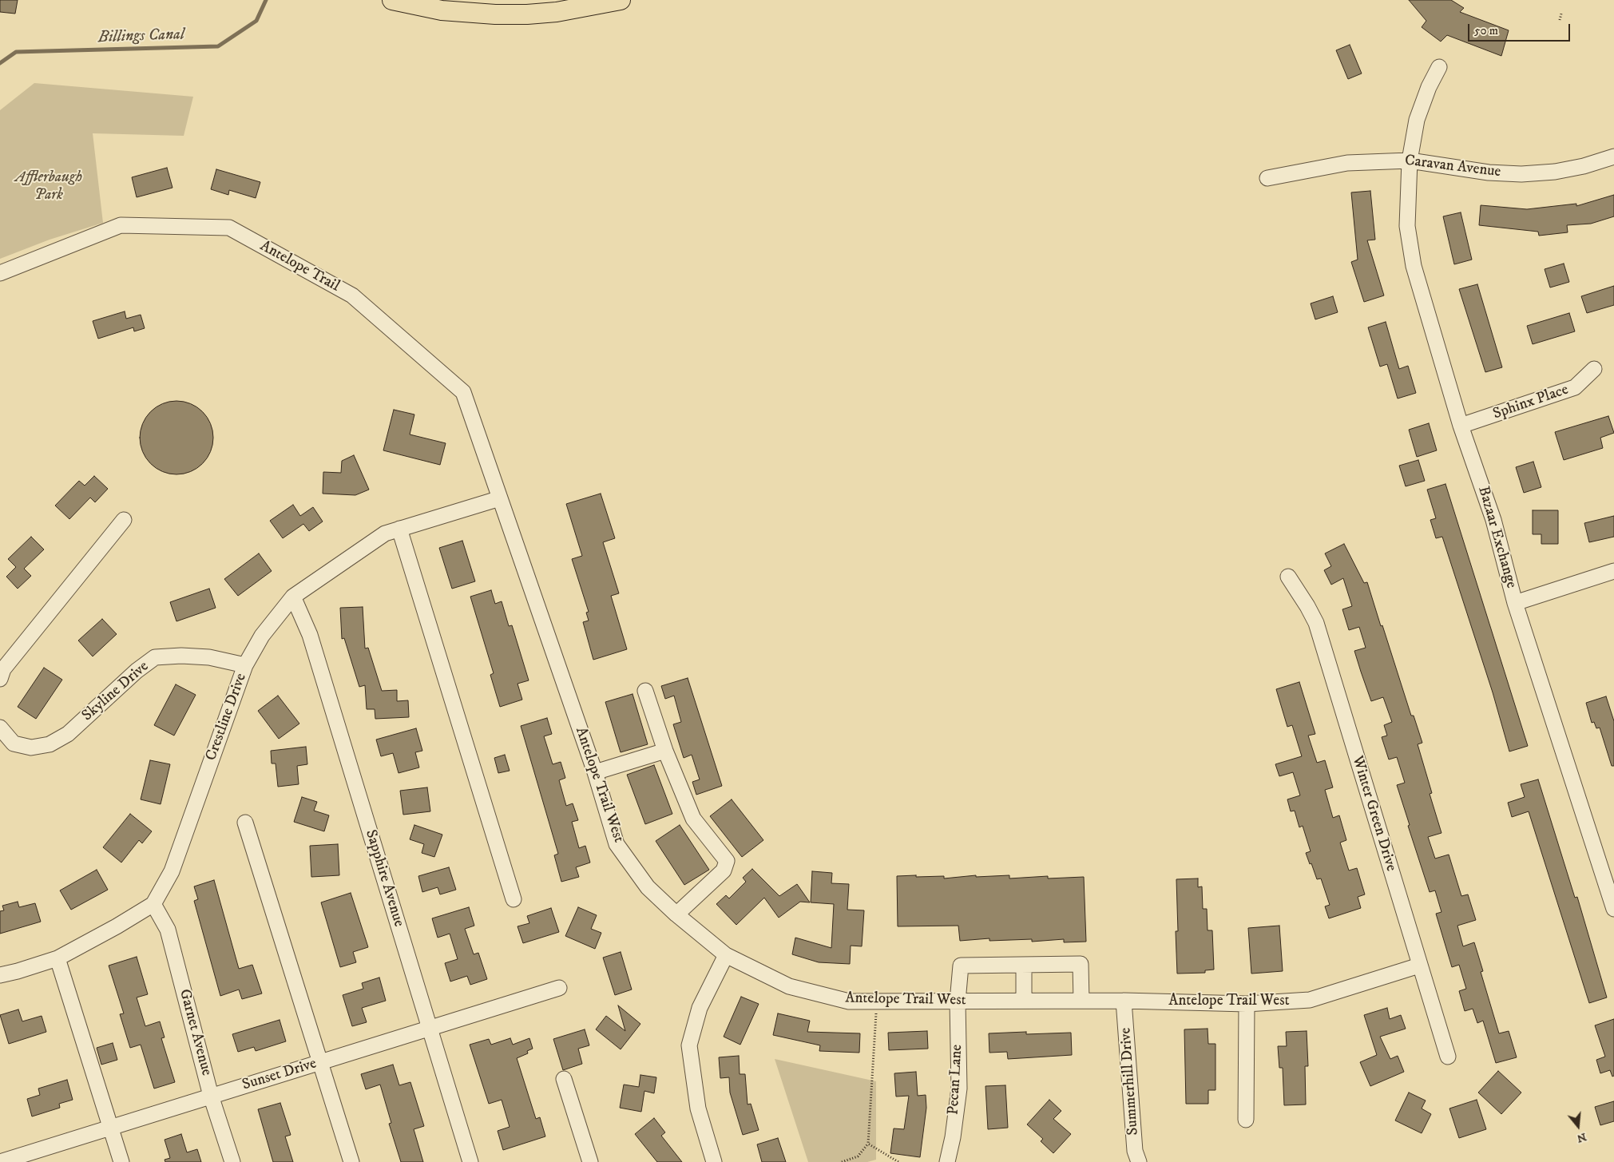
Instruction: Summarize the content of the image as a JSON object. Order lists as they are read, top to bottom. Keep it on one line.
{"streets":{"street":["Caravan Avenue","Antelope Trail","Sphinx Place","Bazaar Exchange","Skyline Drive","Crestline Drive","Antelope Trail West","Winter Green Drive","Sapphire Avenue","Garnet Avenue","Sunset Drive","Pecan Lane","Summerhill Drive"]},"crossings":[["Caravan Avenue","Bazaar Exchange"],["Antelope Trail","Crestline Drive"],["Antelope Trail","Antelope Trail West"],["Sphinx Place","Bazaar Exchange"],["Skyline Drive","Crestline Drive"],["Crestline Drive","Antelope Trail West"],["Crestline Drive","Sapphire Avenue"],["Crestline Drive","Garnet Avenue"],["Antelope Trail West","Winter Green Drive"],["Antelope Trail West","Pecan Lane"],["Antelope Trail West","Summerhill Drive"],["Sapphire Avenue","Sunset Drive"],["Garnet Avenue","Sunset Drive"]],"water":["Billings Canal"],"parks":["Afflerbaugh Park"],"scale_bar":"50 m","north":"bottom"}
